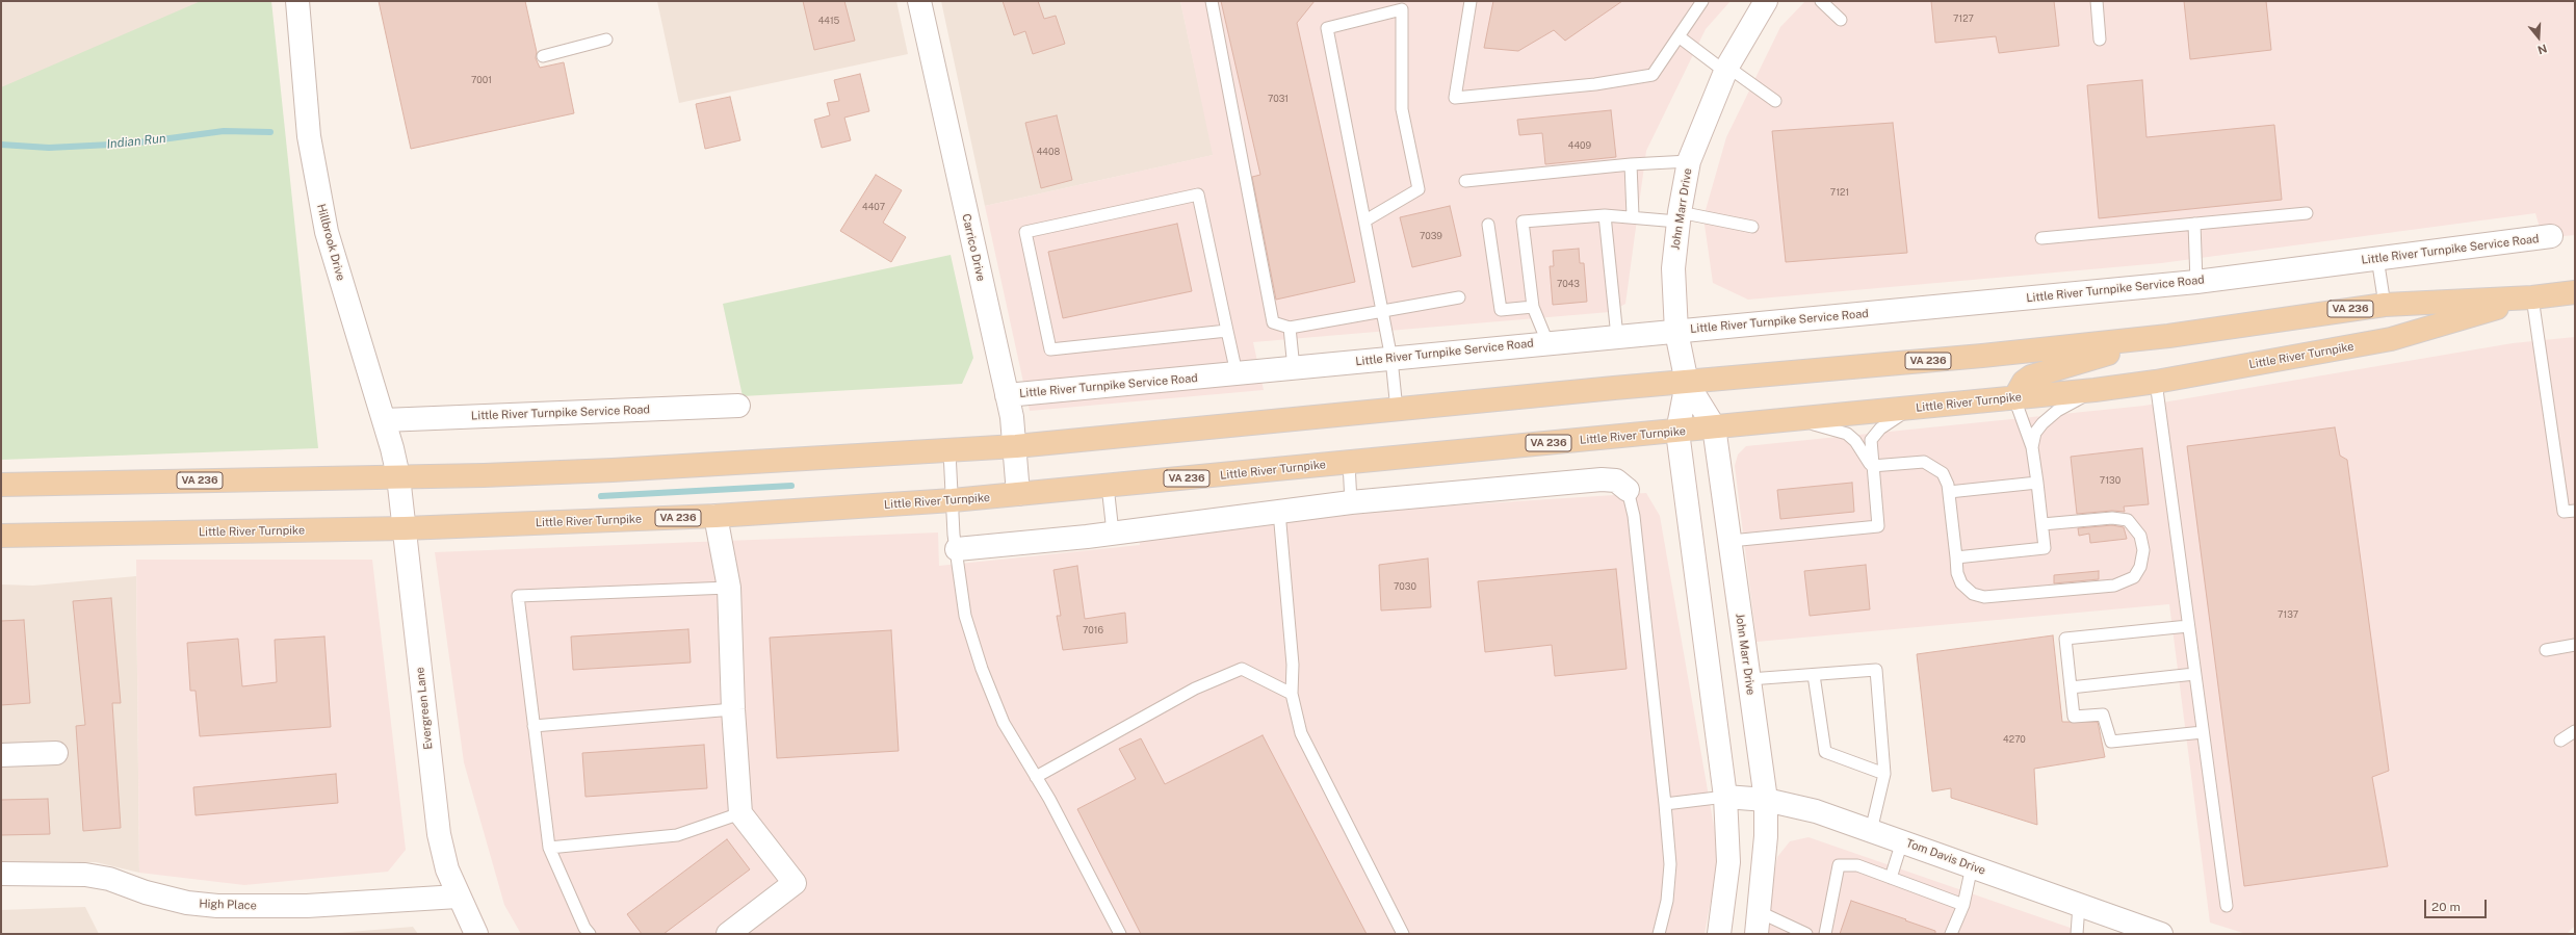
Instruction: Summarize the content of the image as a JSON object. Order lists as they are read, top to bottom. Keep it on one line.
{"streets":{"main road":["VA 236","Little River Turnpike"],"street":["John Marr Drive","Hillbrook Drive","Carrico Drive","Little River Turnpike Service Road","Evergreen Lane","Tom Davis Drive","High Place"]},"crossings":[["John Marr Drive","Little River Turnpike Service Road"],["John Marr Drive","Little River Turnpike"],["John Marr Drive","Tom Davis Drive"],["Hillbrook Drive","Little River Turnpike Service Road"],["Hillbrook Drive","Little River Turnpike"],["Hillbrook Drive","Evergreen Lane"],["Carrico Drive","Little River Turnpike Service Road"],["Carrico Drive","Little River Turnpike"],["Little River Turnpike","Evergreen Lane"],["Evergreen Lane","High Place"]],"water":["Indian Run"],"house_numbers":["7127","4415","7001","7031","4409","4408","7121","4407","7039","7043","7130","7030","7137","7016","4270"],"scale_bar":"20 m","north":"bottom"}
